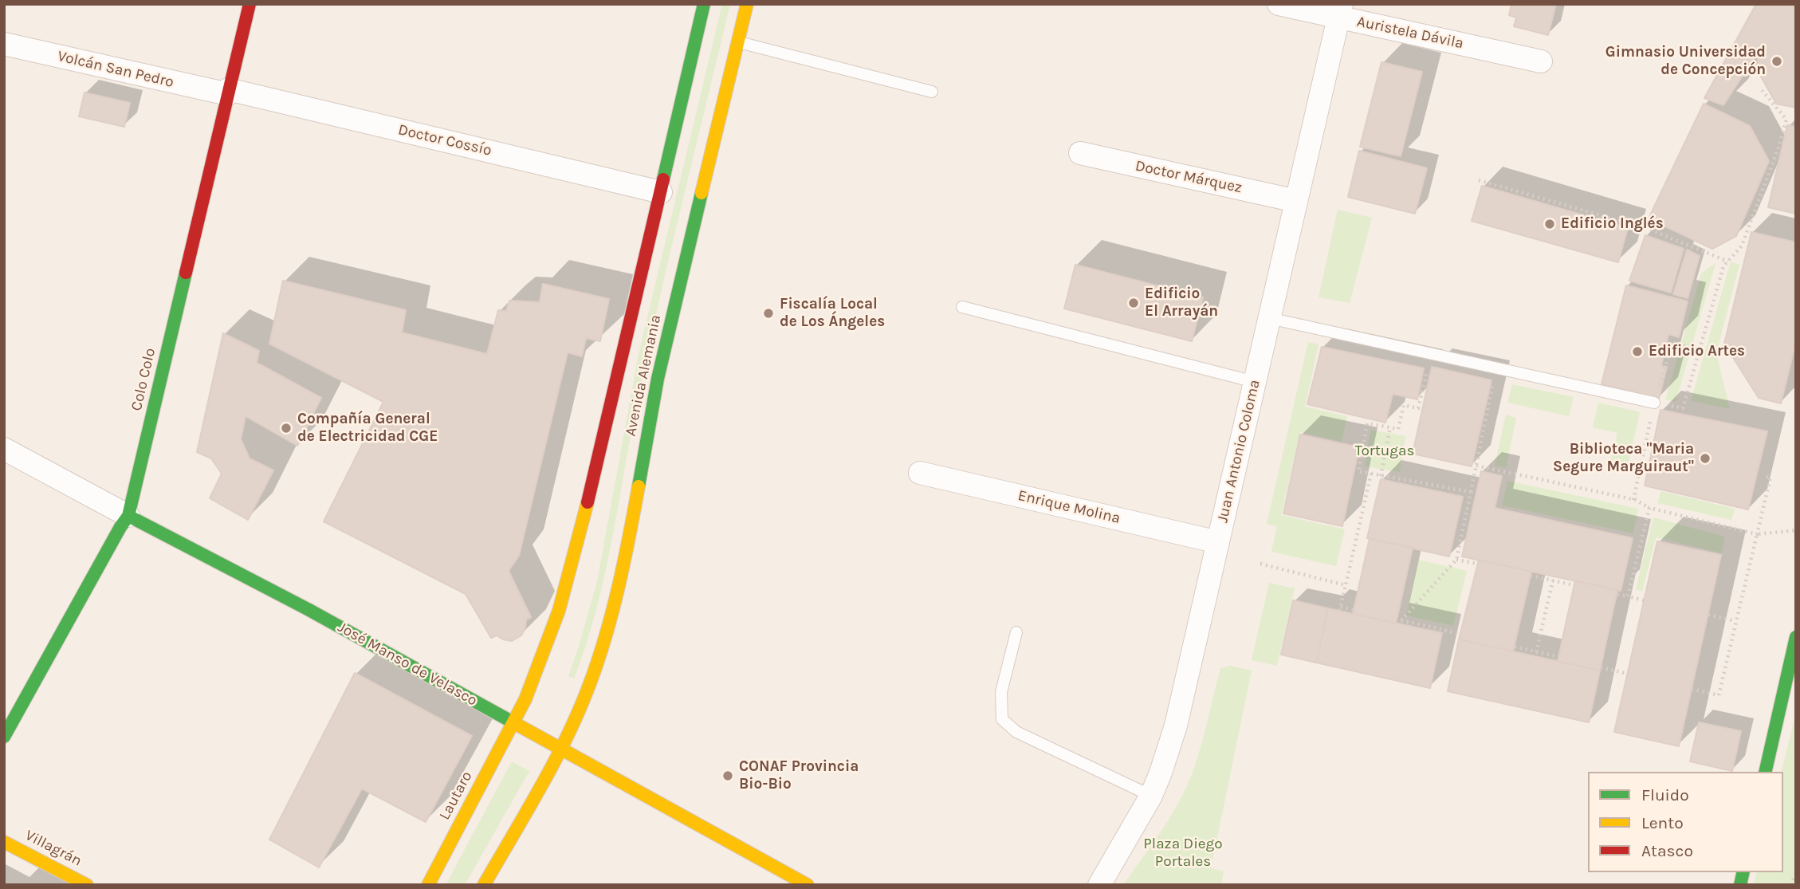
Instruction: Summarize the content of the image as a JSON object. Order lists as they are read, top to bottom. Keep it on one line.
{"streets":{"main road":["Avenida Alemania","Colo Colo","José Manso de Velasco","Lautaro","Villagrán"],"street":["Auristela Dávila","Volcán San Pedro","Doctor Cossío","Doctor Márquez","Juan Antonio Coloma","Enrique Molina"]},"crossings":[["Auristela Dávila","Juan Antonio Coloma"],["Volcán San Pedro","Doctor Cossío"],["Volcán San Pedro","Colo Colo"],["Doctor Cossío","Avenida Alemania"],["Doctor Cossío","Colo Colo"],["Doctor Márquez","Juan Antonio Coloma"],["Avenida Alemania","José Manso de Velasco"],["Avenida Alemania","Lautaro"],["Colo Colo","José Manso de Velasco"],["Juan Antonio Coloma","Enrique Molina"],["José Manso de Velasco","Lautaro"]],"parks":["Tortugas","Plaza Diego Portales"],"places":["Gimnasio Universidad de Concepción","Edificio Inglés","Edificio El Arrayán","Fiscalía Local de Los Ángeles","Edificio Artes","Compañía General de Electricidad CGE","Biblioteca \"Maria Segure Marguiraut\"","CONAF Provincia Bio-Bio"],"legend":["Fluido","Lento","Atasco"]}
